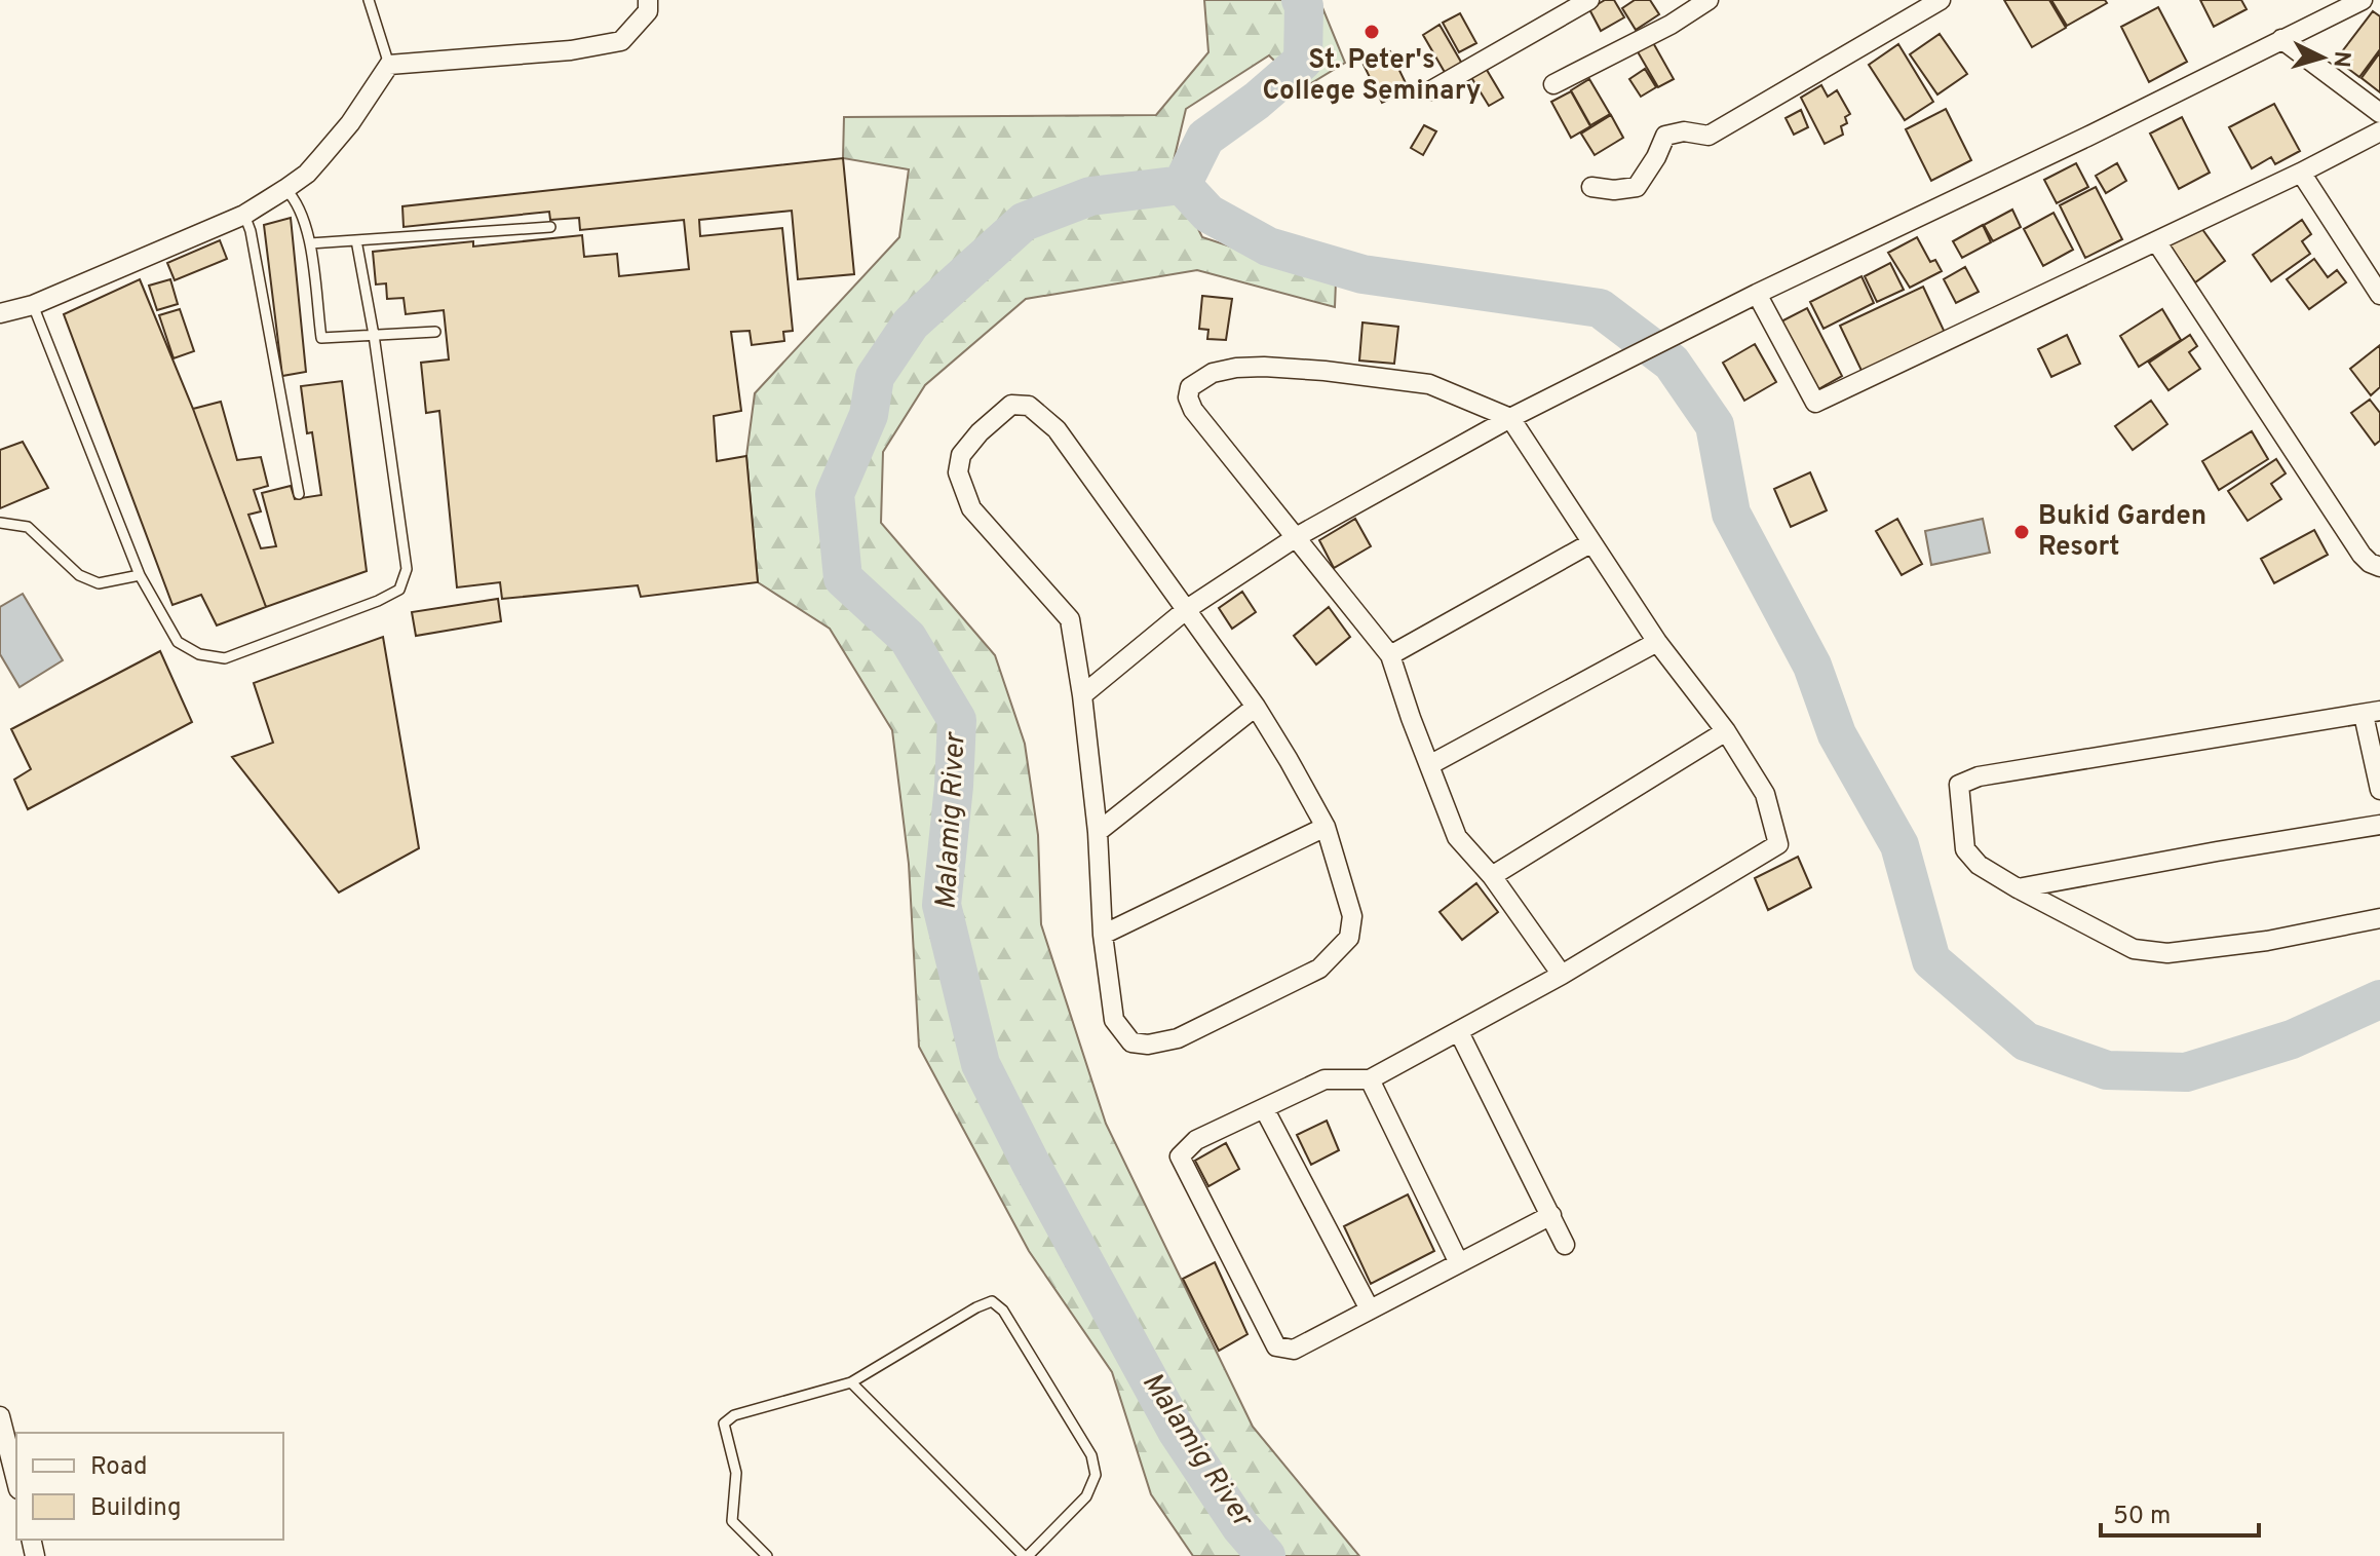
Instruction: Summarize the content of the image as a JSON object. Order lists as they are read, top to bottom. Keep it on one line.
{"water":["Malamig River"],"places":["St. Peter's College Seminary","Bukid Garden Resort"],"legend":["Road","Building"],"scale_bar":"50 m","north":"right"}
